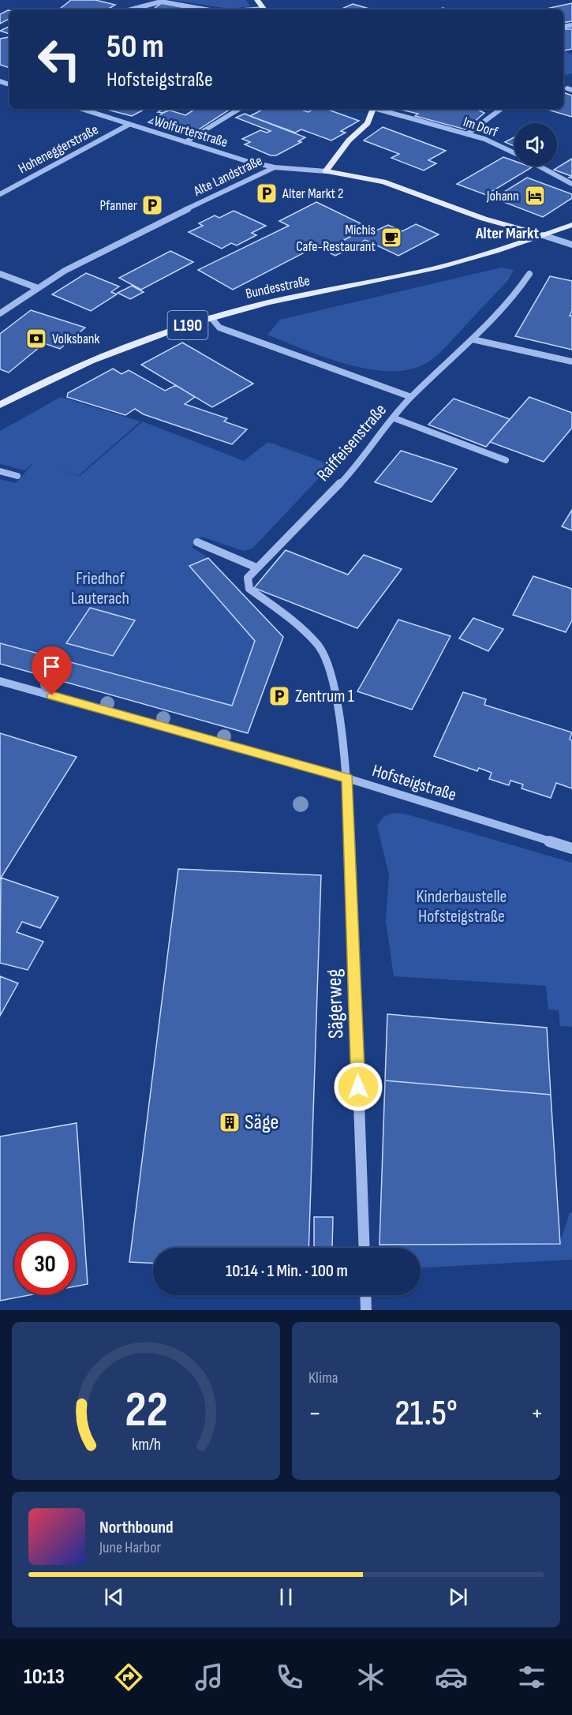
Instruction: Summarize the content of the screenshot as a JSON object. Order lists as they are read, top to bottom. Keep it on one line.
{"streets":{"main road":["Alte Landstraße","Bundesstraße","L190"],"street":["Im Dorf","Wolfurterstraße","Hoheneggerstraße","Raiffeisenstraße","Hofsteigstraße","Sägerweg"]},"crossings":[["Wolfurterstraße","Hoheneggerstraße"],["Wolfurterstraße","Alte Landstraße"],["Alte Landstraße","Bundesstraße"],["Raiffeisenstraße","Sägerweg"],["Hofsteigstraße","Sägerweg"]],"districts":["Alter Markt"],"parks":["Friedhof Lauterach","Kinderbaustelle Hofsteigstraße"],"places":{"parking":["Alter Markt 2","Pfanner","Zentrum 1"],"hotel":["Johann"],"cafe":["Michis Cafe-Restaurant"],"bank":["Volksbank"],"building":["Säge"]},"page":{"turn":["50 m","Hofsteigstraße"],"limit":"30","trip":"10:14 · 1 Min. · 100 m","tile":"Klima","heat":["−","21.5°","+"],"song":["Northbound","June Harbor"],"tabs":"10:13","gauge":["22","km/h"]}}
